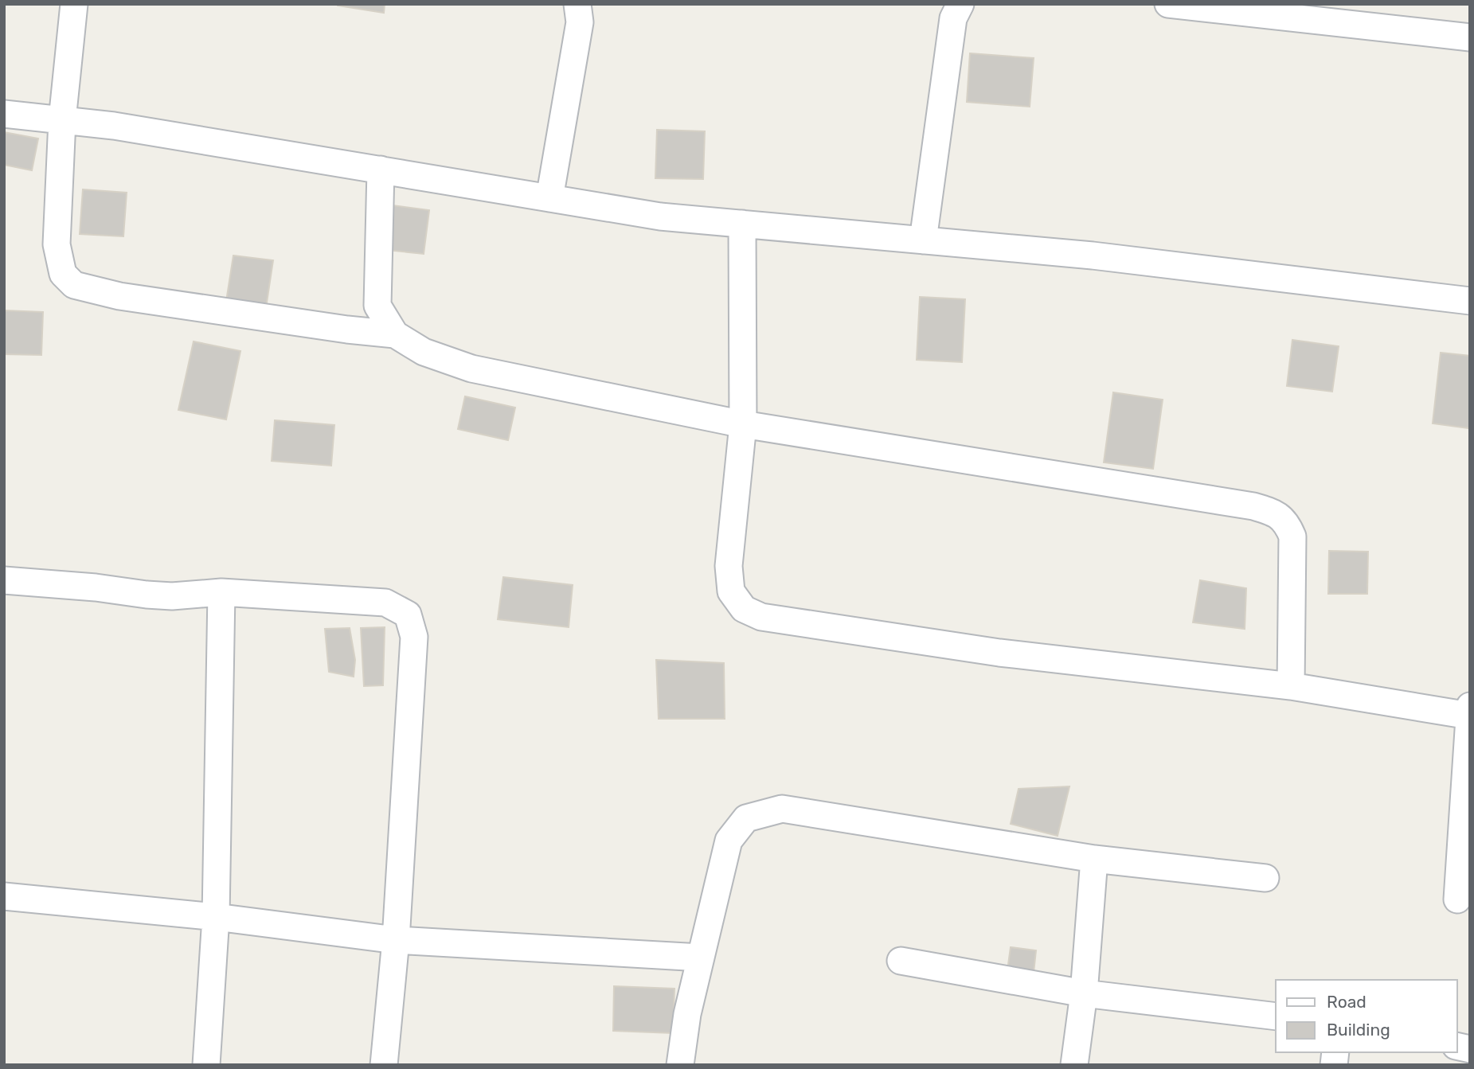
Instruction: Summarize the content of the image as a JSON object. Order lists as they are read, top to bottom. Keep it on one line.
{"legend":["Road","Building"]}
